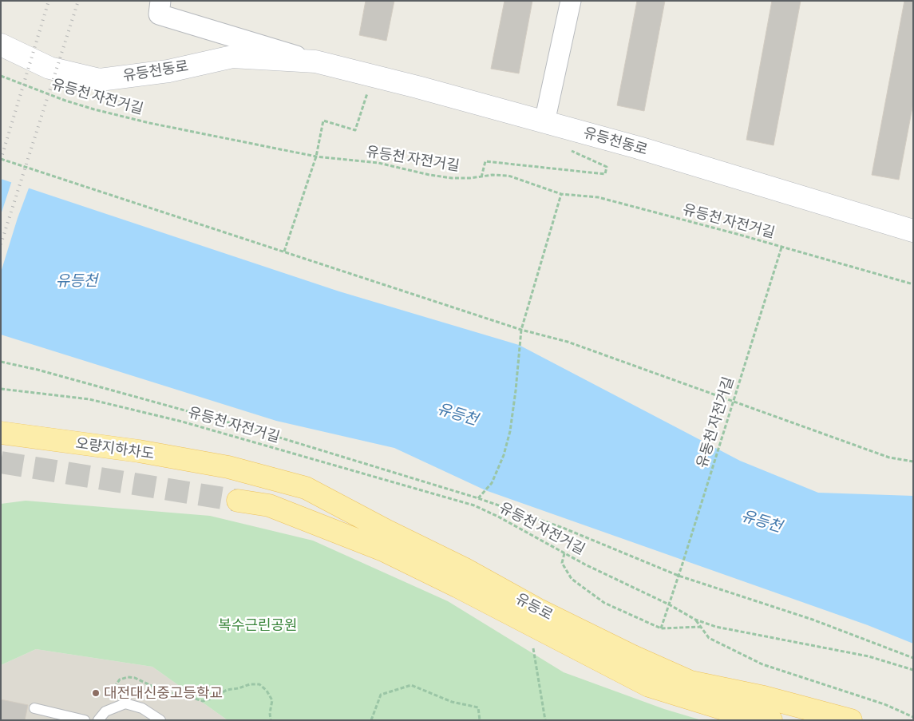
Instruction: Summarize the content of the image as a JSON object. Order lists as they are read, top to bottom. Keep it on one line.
{"streets":{"main road":["유등천동로","오량지하차도","유등로"],"path":["유등천 자전거길","유동천 자전거길"]},"crossings":[["유등천 자전거길","유동천 자전거길"],["오량지하차도","유등로"]],"water":["유등천"],"parks":["복수근린공원"],"places":["대전대신중고등학교"]}
